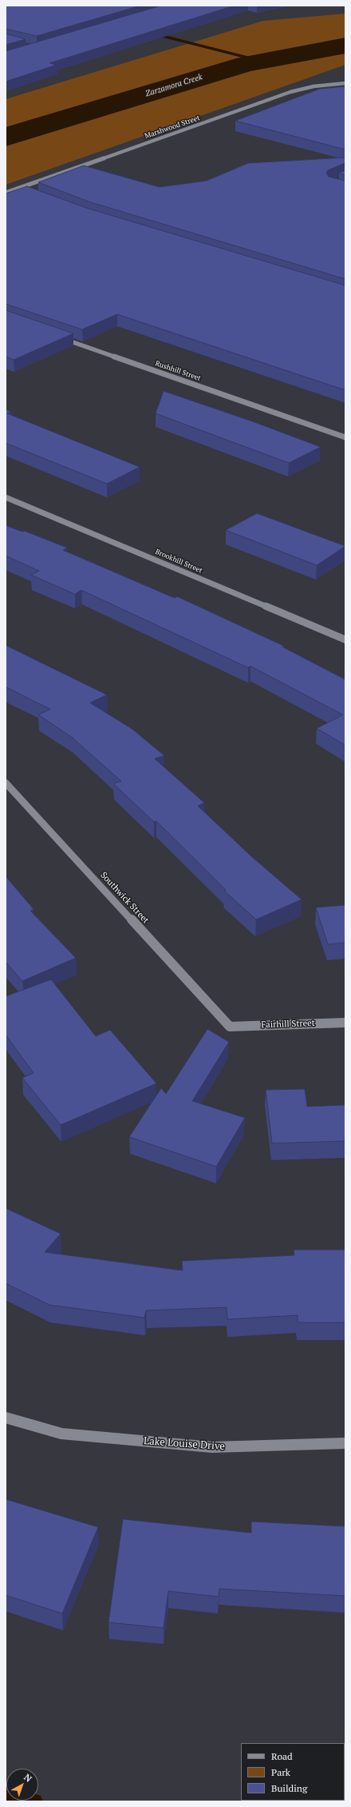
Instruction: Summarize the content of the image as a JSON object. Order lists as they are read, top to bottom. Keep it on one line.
{"streets":{"street":["Marshwood Street","Rushhill Street","Brookhill Street","Southwick Street","Fairhill Street","Lake Louise Drive"]},"crossings":[["Southwick Street","Fairhill Street"]],"water":["Zarzamora Creek"],"legend":["Road","Park","Building"],"north":"top right"}
